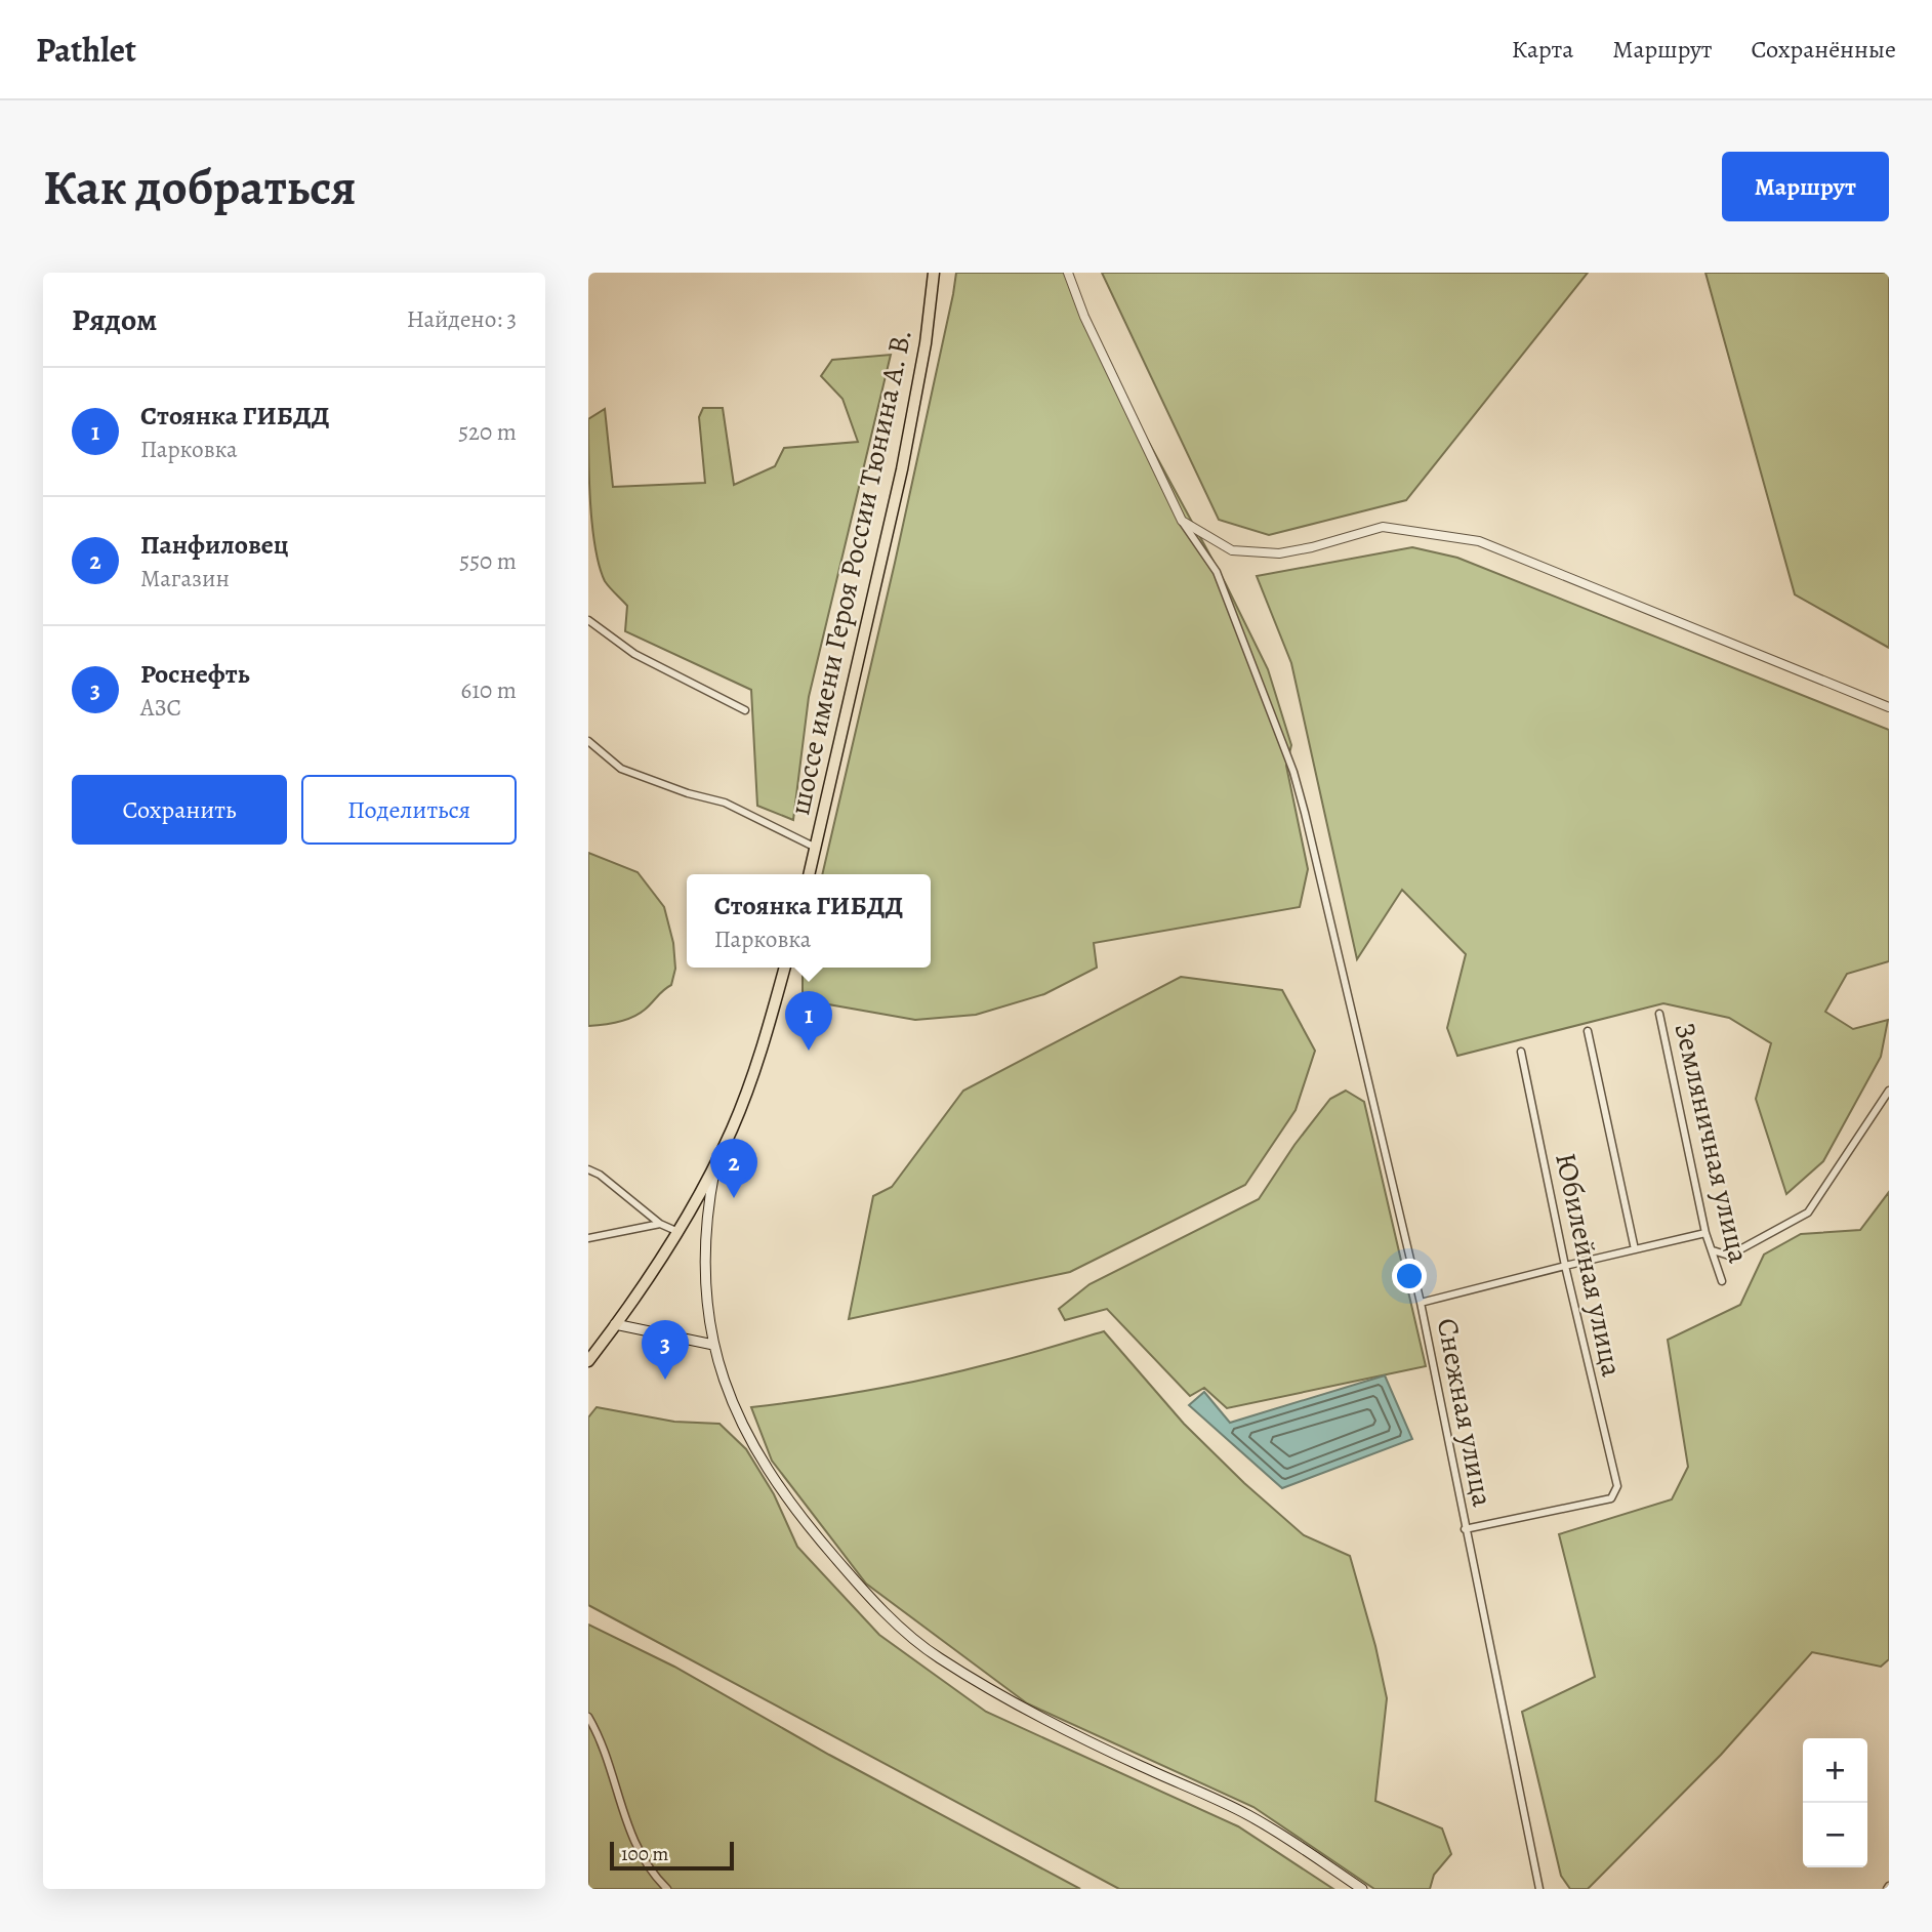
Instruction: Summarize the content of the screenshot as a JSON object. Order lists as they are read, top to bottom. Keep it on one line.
{"streets":{"main road":["шоссе имени Героя России Тюнина А. В."],"street":["Земляничная улица","Юбилейная улица","Снежная улица"]},"crossings":[["Юбилейная улица","Снежная улица"]],"scale_bar":"100 m","page":{"header":"Pathlet","nav":["Карта","Маршрут","Сохранённые"],"buttons":["Маршрут",["Сохранить","Поделиться"]],"title":"Как добраться","heading":["Рядом","Найдено: 3"],"list":[{"mark":"1","name":"Стоянка ГИБДД","note":"Парковка","value":"520 m"},{"mark":"2","name":"Панфиловец","note":"Магазин","value":"550 m"},{"mark":"3","name":"Роснефть","note":"АЗС","value":"610 m"}],"popup":["Стоянка ГИБДД","Парковка"],"pins":["1","2","3"],"map_buttons":["+","−"],"scale":"100 m"}}
